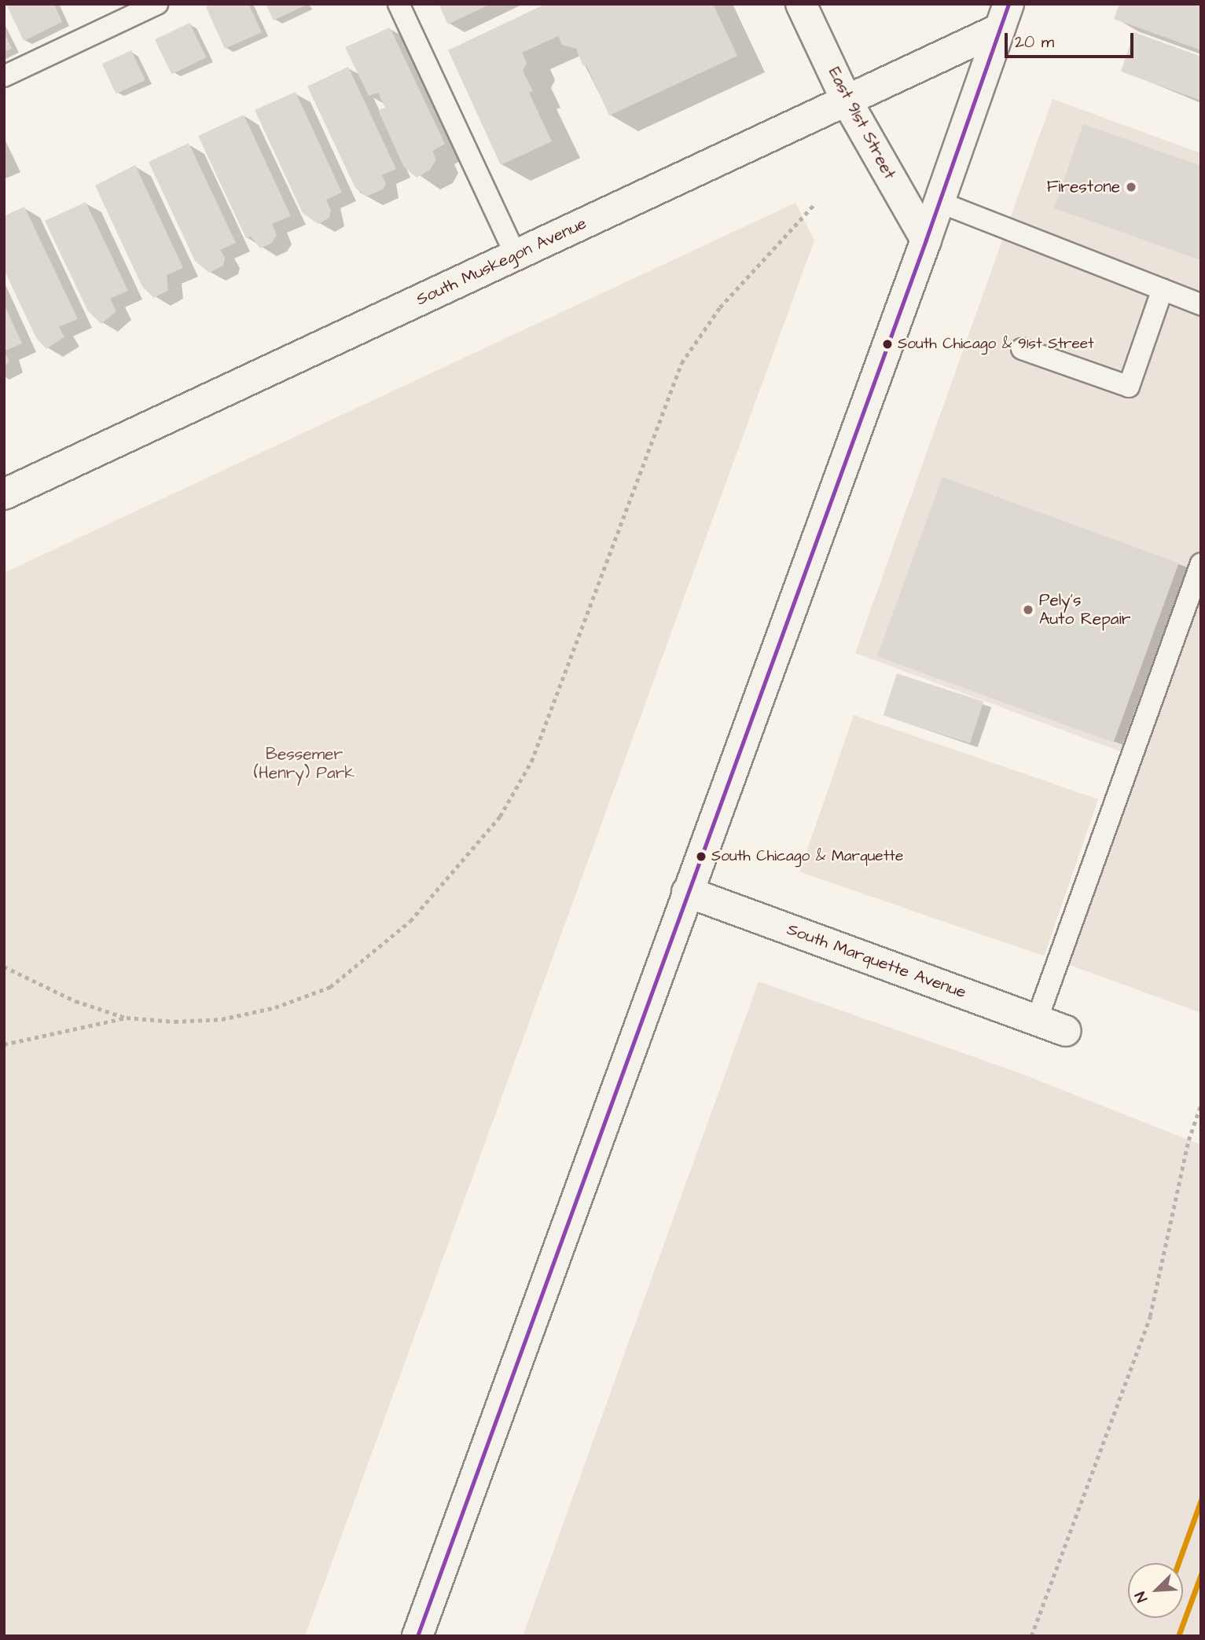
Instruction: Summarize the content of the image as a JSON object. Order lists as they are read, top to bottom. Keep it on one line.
{"streets":{"street":["East 91st Street","South Muskegon Avenue","South Marquette Avenue"]},"crossings":[["East 91st Street","South Muskegon Avenue"]],"parks":["Bessemer (Henry) Park"],"places":["Firestone","South Chicago & 91st Street","Pely's Auto Repair","South Chicago & Marquette"],"scale_bar":"20 m","north":"bottom left"}
